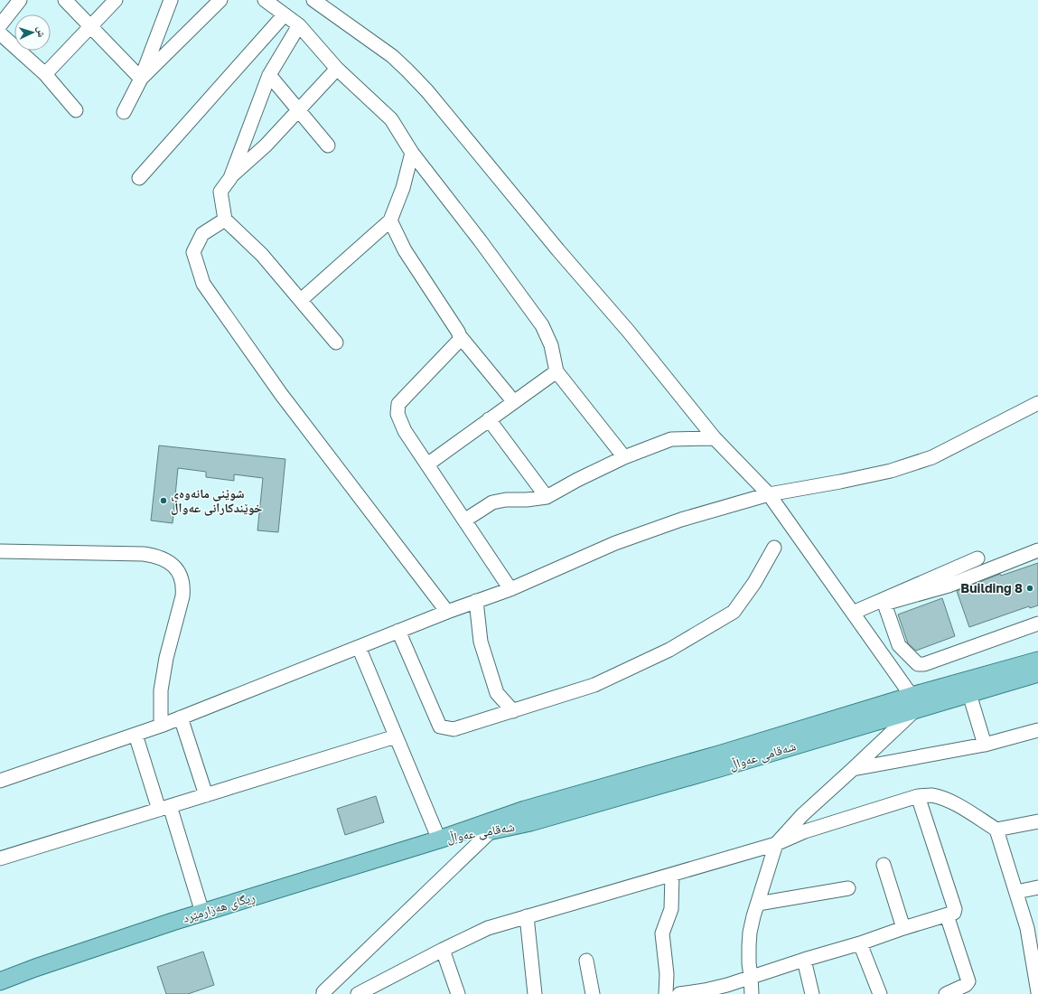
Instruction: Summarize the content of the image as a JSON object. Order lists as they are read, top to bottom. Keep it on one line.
{"streets":{"main road":["شەقامی عەواڵ","ڕیگای هەزارمێرد"]},"crossings":[["شەقامی عەواڵ","ڕیگای هەزارمێرد"]],"places":["شوێنی مانەوەی خوێندکارانی عەواڵ","Building 8"],"north":"right"}
